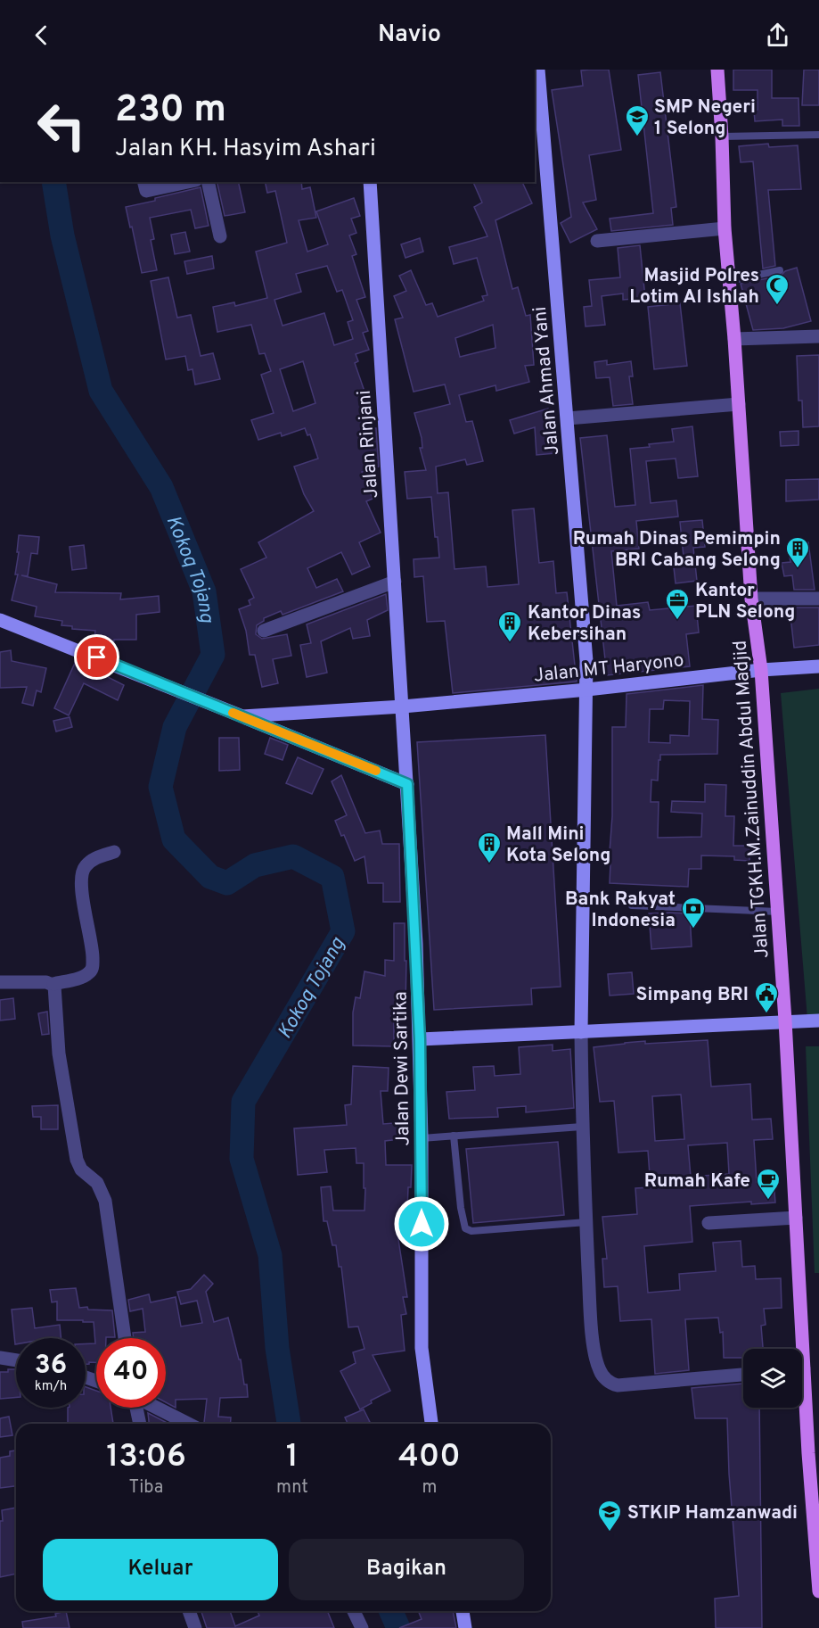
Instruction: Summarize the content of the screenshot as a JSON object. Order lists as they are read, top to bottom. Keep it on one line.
{"streets":{"main road":["Jalan TGKH.M.Zainuddin Abdul Madjid"],"street":["Jalan Ahmad Yani","Jalan Rinjani","Jalan MT Haryono","Jalan Dewi Sartika"]},"crossings":[["Jalan Ahmad Yani","Jalan MT Haryono"],["Jalan Rinjani","Jalan MT Haryono"],["Jalan Rinjani","Jalan Dewi Sartika"],["Jalan MT Haryono","Jalan TGKH.M.Zainuddin Abdul Madjid"],["Jalan MT Haryono","Jalan Dewi Sartika"]],"water":["Kokoq Tojang"],"places":{"school or university":["SMP Negeri 1 Selong","STKIP Hamzanwadi"],"mosque":["Masjid Polres Lotim Al Ishlah"],"building":["Rumah Dinas Pemimpin BRI Cabang Selong","Kantor Dinas Kebersihan","Mall Mini Kota Selong"],"office":["Kantor PLN Selong"],"bank":["Bank Rakyat Indonesia"],"public building":["Simpang BRI"],"cafe":["Rumah Kafe"]},"page":{"header":"Navio","turn":["230 m","Jalan KH. Hasyim Ashari"],"speed":"36 km/h","limit":"40","eta":["13:06","Tiba","1","mnt","400","m"],"buttons":["Keluar","Bagikan"]}}
